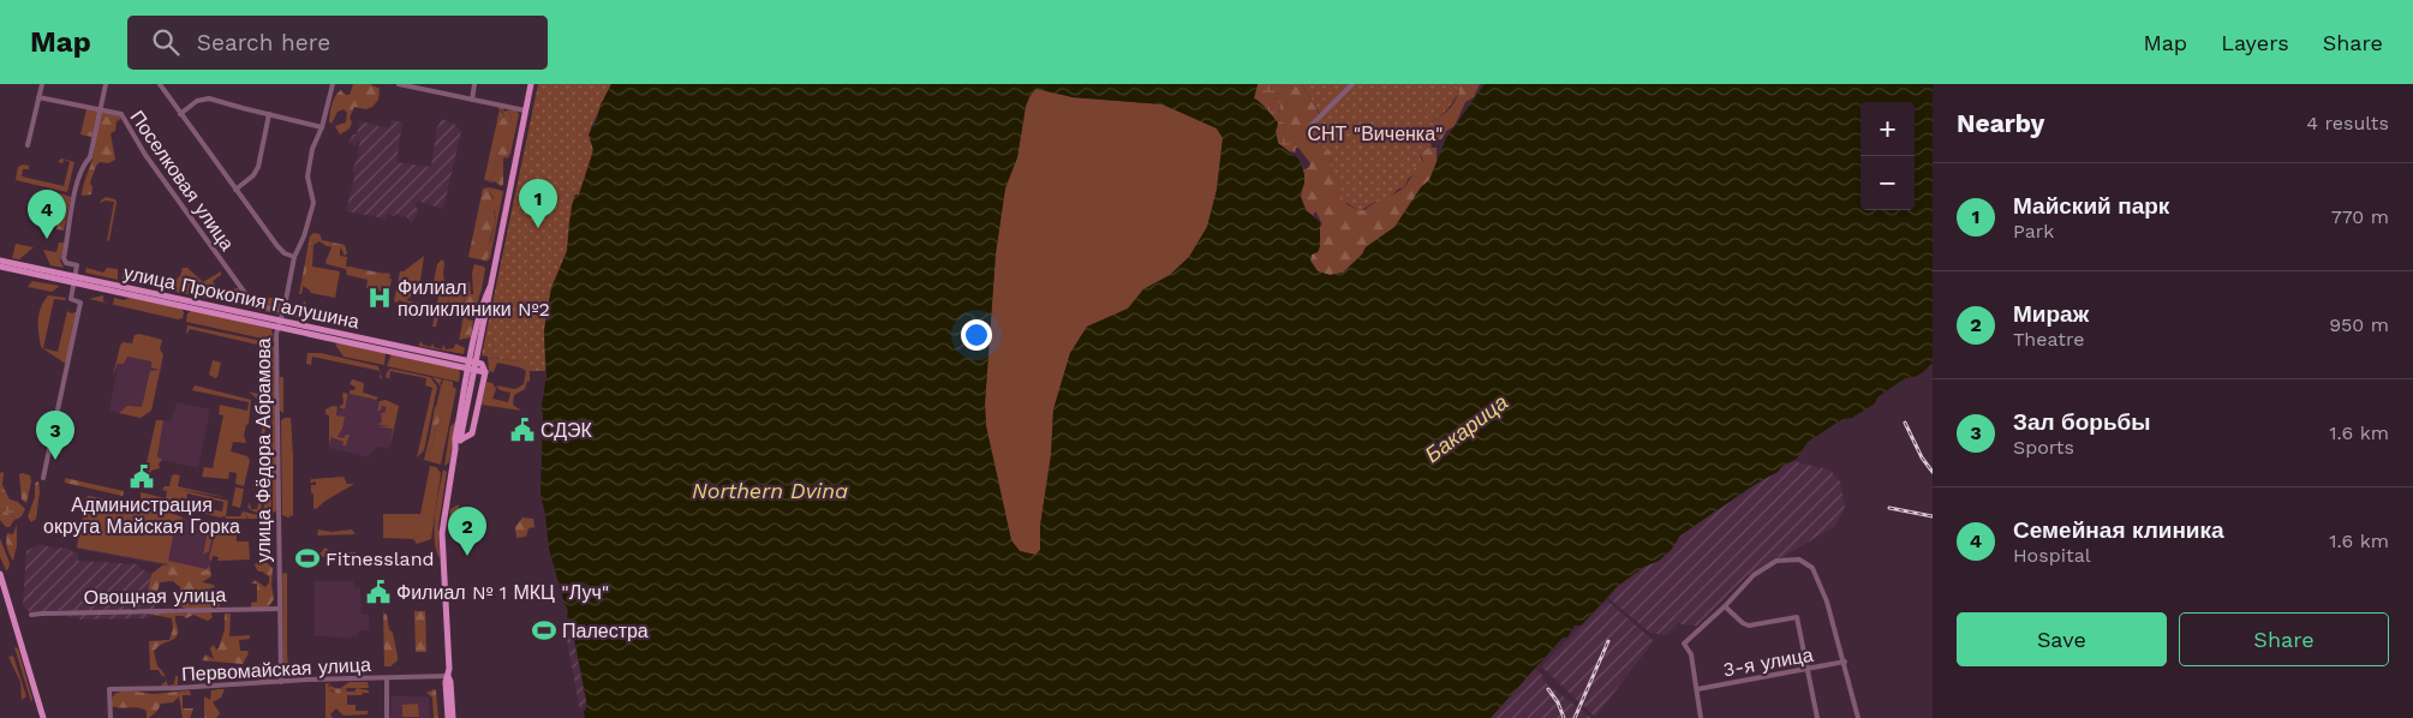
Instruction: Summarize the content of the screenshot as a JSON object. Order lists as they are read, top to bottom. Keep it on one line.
{"streets":{"main road":["улица Прокопия Галушина"],"street":["Поселковая улица","улица Фёдора Абрамова","Овощная улица","3-я улица","Первомайская улица"]},"crossings":[["Поселковая улица","улица Фёдора Абрамова"],["улица Прокопия Галушина","улица Фёдора Абрамова"],["улица Фёдора Абрамова","Овощная улица"],["улица Фёдора Абрамова","Первомайская улица"]],"water":["Бакарица","Northern Dvina"],"parks":["СНТ \"Виченка\""],"places":{"hospital":["Филиал поликлиники №2"],"public building":["СДЭК","Администрация округа Майская Горка","Филиал № 1 МКЦ \"Луч\""],"sports":["Fitnessland","Палестра"]},"page":{"header":"Map","search":"Search here","nav":["Map","Layers","Share"],"heading":["Nearby","4 results"],"map_buttons":["+","−"],"list":[{"mark":"1","name":"Майский парк","note":"Park","value":"770 m"},{"mark":"2","name":"Мираж","note":"Theatre","value":"950 m"},{"mark":"3","name":"Зал борьбы","note":"Sports","value":"1.6 km"},{"mark":"4","name":"Семейная клиника","note":"Hospital","value":"1.6 km"}],"pins":["1","4","3","2"],"buttons":["Save","Share"]}}
